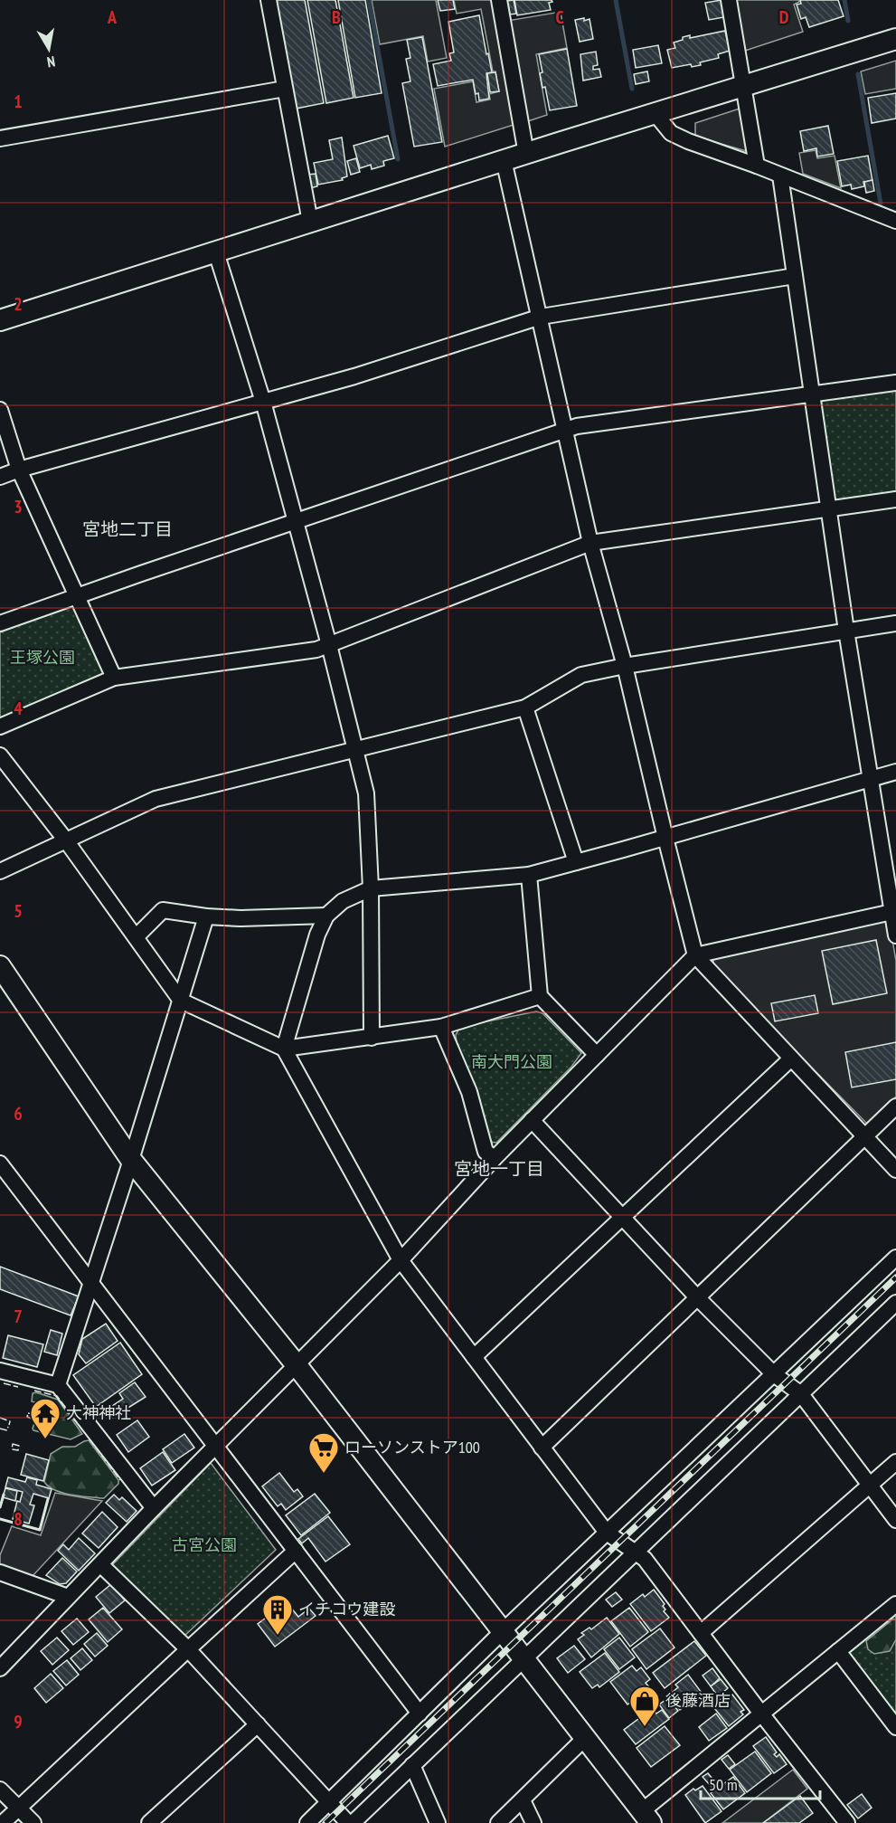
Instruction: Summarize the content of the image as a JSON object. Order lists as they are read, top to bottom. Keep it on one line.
{"districts":["宮地二丁目","宮地一丁目"],"parks":["王塚公園","南大門公園","古宮公園"],"places":{"temple":["大神神社"],"supermarket":["ローソンストア100"],"building":["イチコウ建設"],"shop":["後藤酒店"]},"scale_bar":"50 m","north":"bottom","grid":{"columns":["A","B","C","D"],"rows":["1","2","3","4","5","6","7","8","9"]}}
